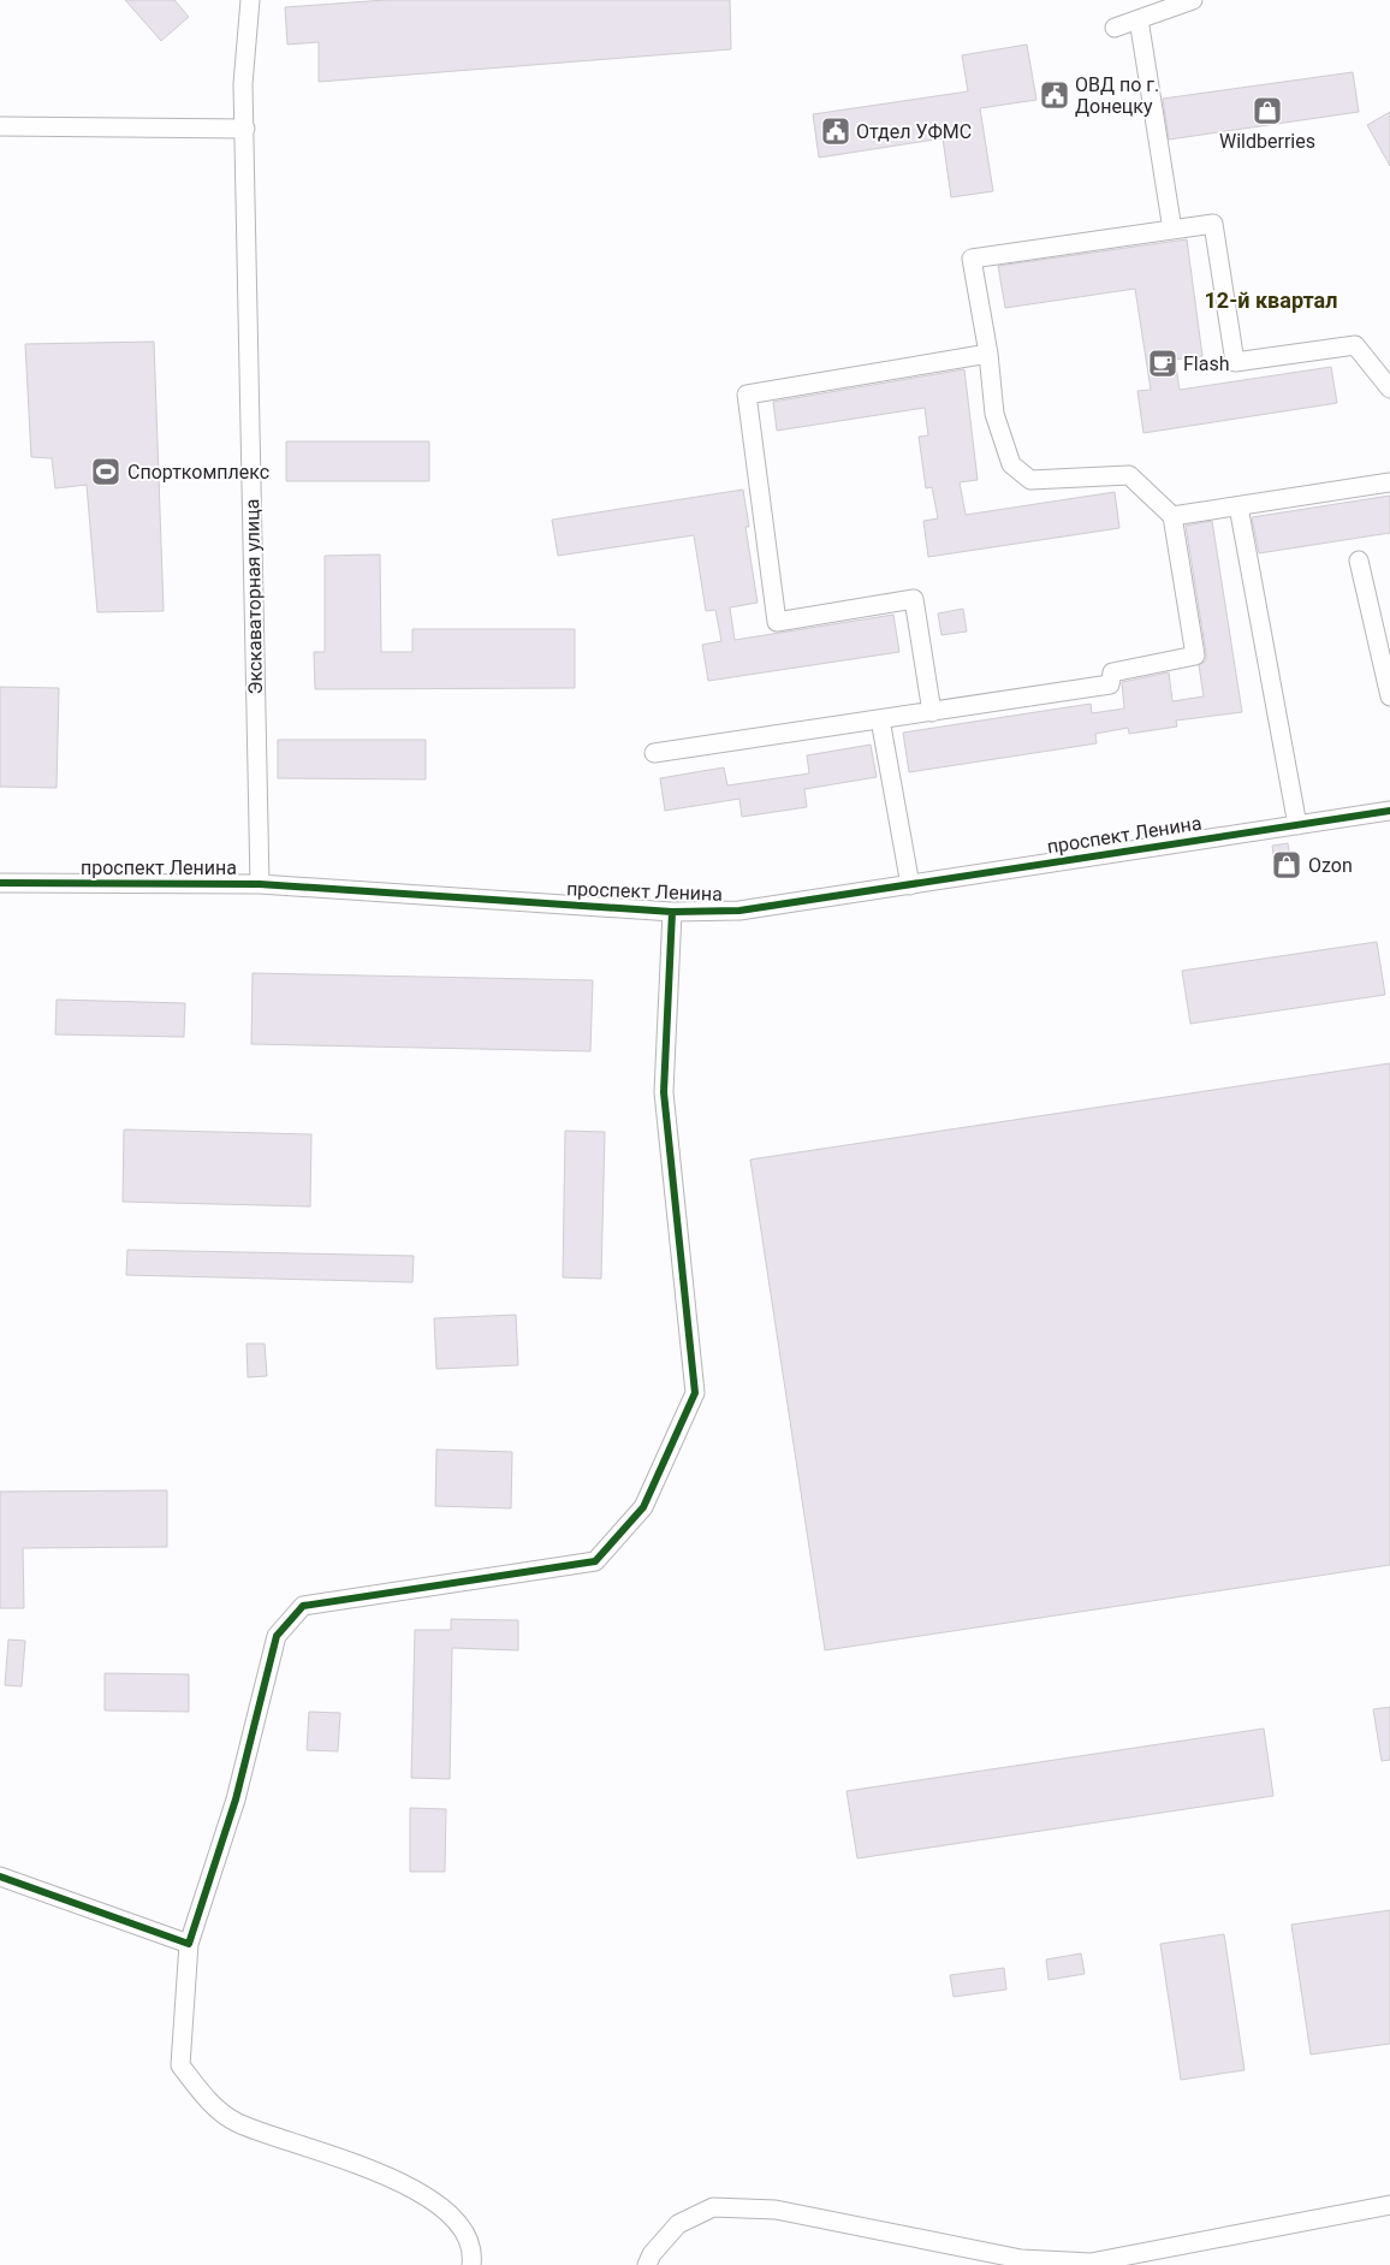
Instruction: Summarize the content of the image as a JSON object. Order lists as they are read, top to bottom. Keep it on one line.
{"streets":{"street":["Экскаваторная улица","проспект Ленина"]},"crossings":[["Экскаваторная улица","проспект Ленина"]],"districts":["12-й квартал"],"places":{"public building":["ОВД по г. Донецку","Отдел УФМС"],"shop":["Wildberries","Ozon"],"cafe":["Flash"],"sports":["Спорткомплекс"]}}
